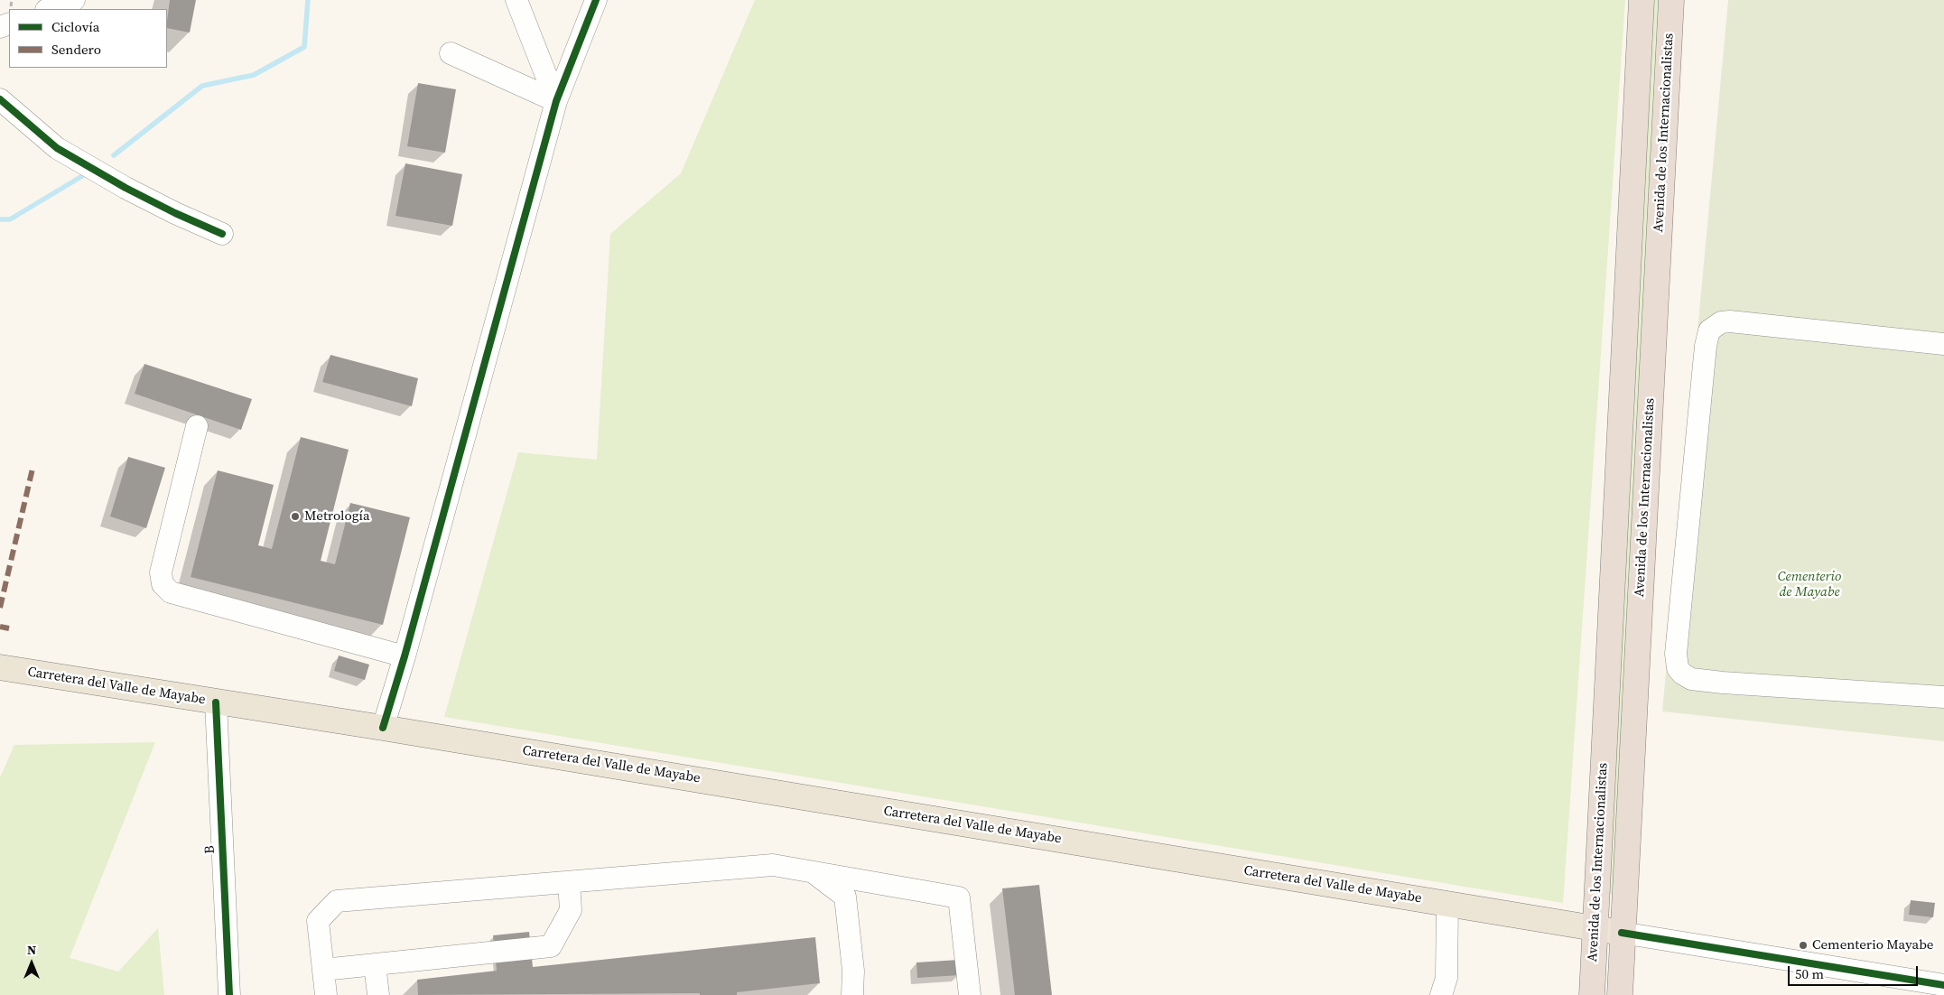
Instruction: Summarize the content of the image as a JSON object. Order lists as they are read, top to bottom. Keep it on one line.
{"streets":{"highway":["Avenida de los Internacionalistas"],"main road":["Carretera del Valle de Mayabe"],"street":["B"]},"crossings":[["Avenida de los Internacionalistas","Carretera del Valle de Mayabe"],["Carretera del Valle de Mayabe","B"]],"parks":["Cementerio de Mayabe"],"places":["Metrología","Cementerio Mayabe"],"legend":["Ciclovía","Sendero"],"scale_bar":"50 m","north":"top"}
